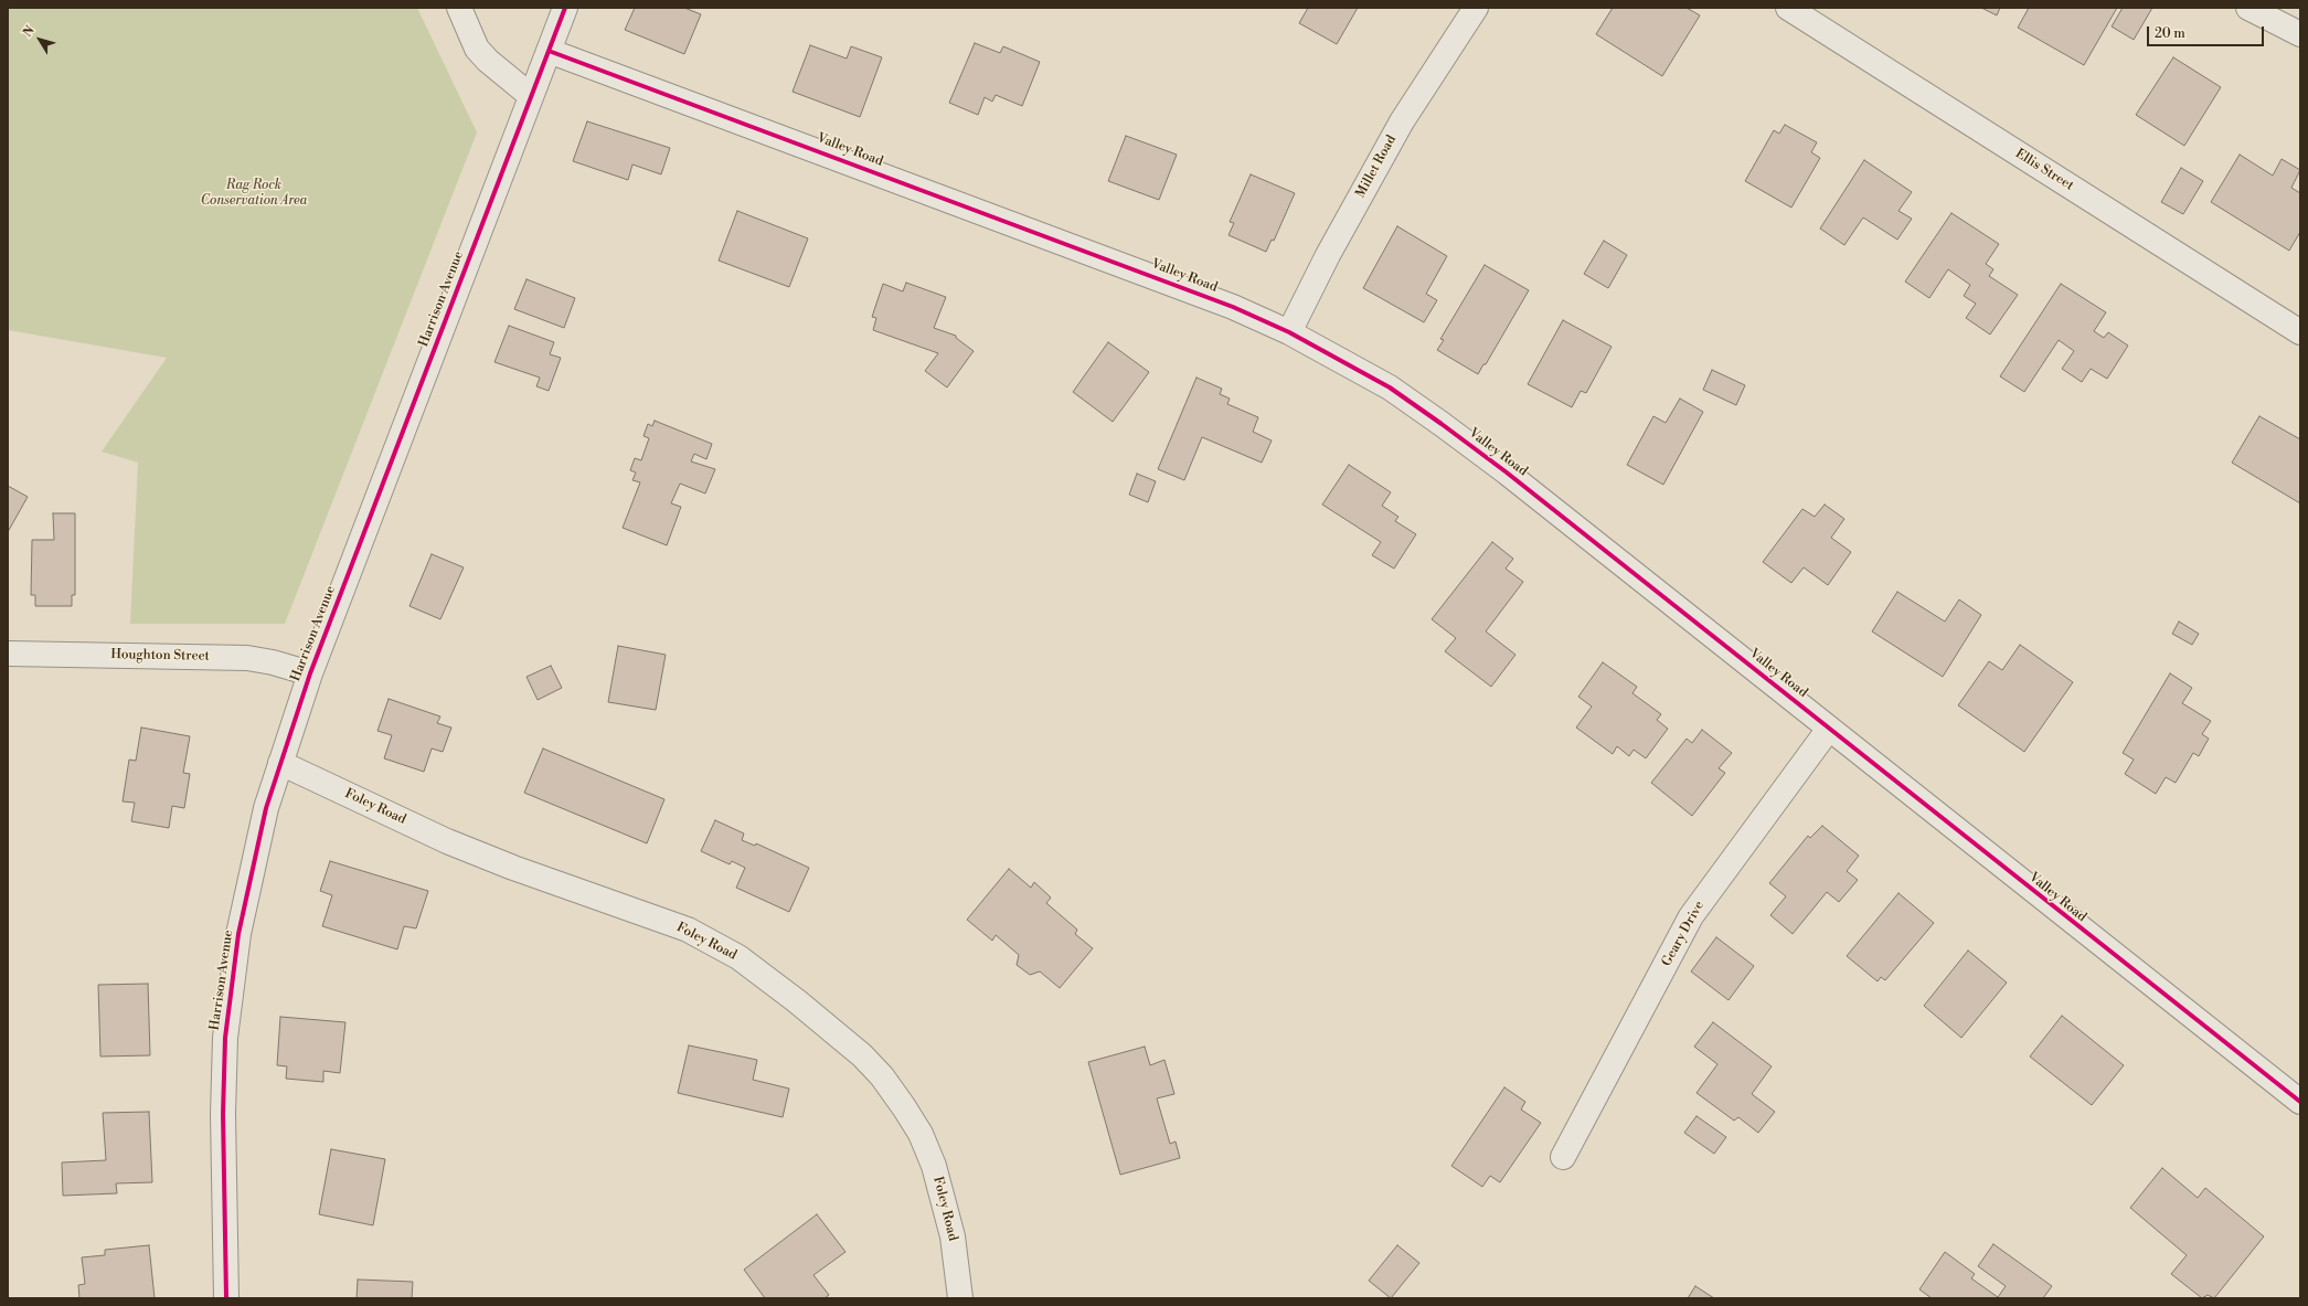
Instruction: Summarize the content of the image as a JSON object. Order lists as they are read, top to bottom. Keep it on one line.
{"streets":{"street":["Valley Road","Millet Road","Ellis Street","Harrison Avenue","Houghton Street","Foley Road","Geary Drive"]},"crossings":[["Valley Road","Millet Road"],["Valley Road","Harrison Avenue"],["Valley Road","Geary Drive"],["Harrison Avenue","Houghton Street"],["Harrison Avenue","Foley Road"]],"parks":["Rag Rock Conservation Area"],"scale_bar":"20 m","north":"top left"}
